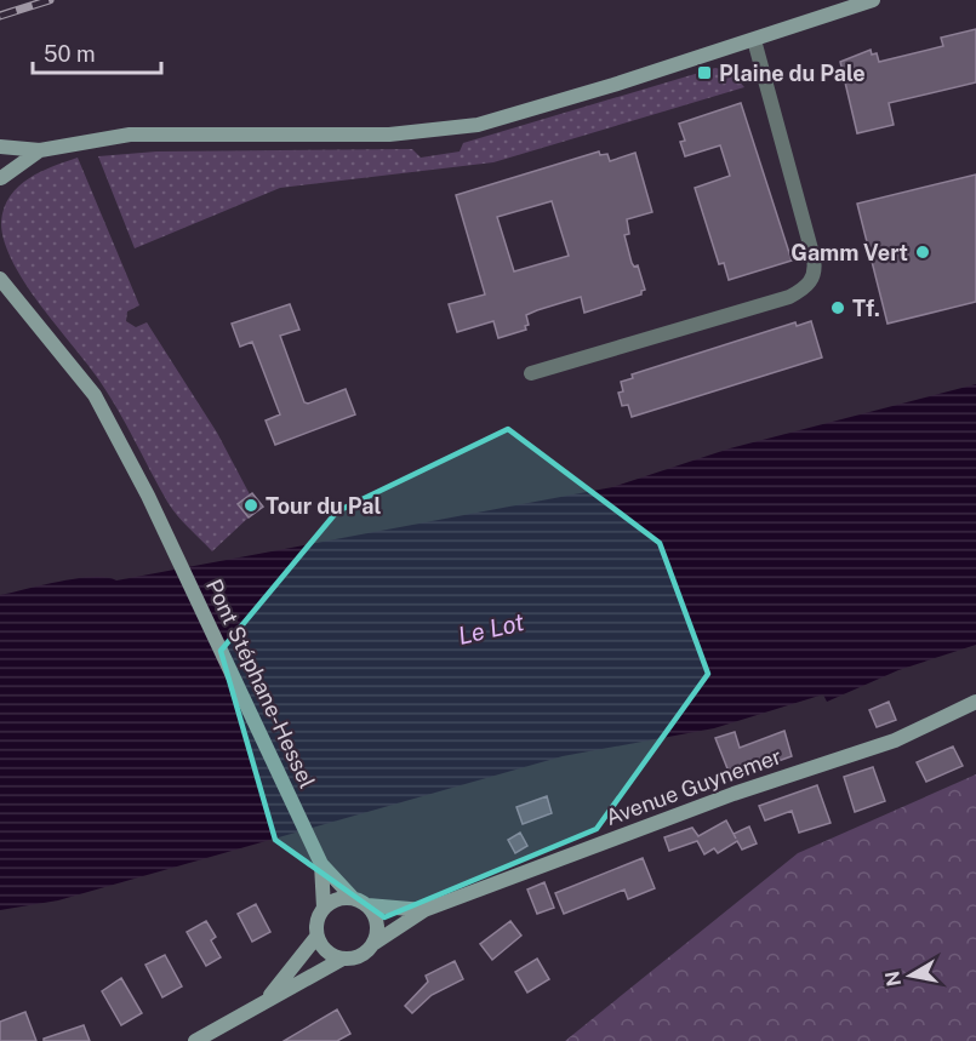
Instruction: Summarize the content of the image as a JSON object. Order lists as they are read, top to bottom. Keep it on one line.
{"streets":{"street":["Pont Stéphane-Hessel","Avenue Guynemer"]},"crossings":[["Pont Stéphane-Hessel","Avenue Guynemer"]],"water":["Le Lot"],"places":{"transit":["Plaine du Pale"],"other":["Gamm Vert","Tf.","Tour du Pal"]},"scale_bar":"50 m","north":"left"}
